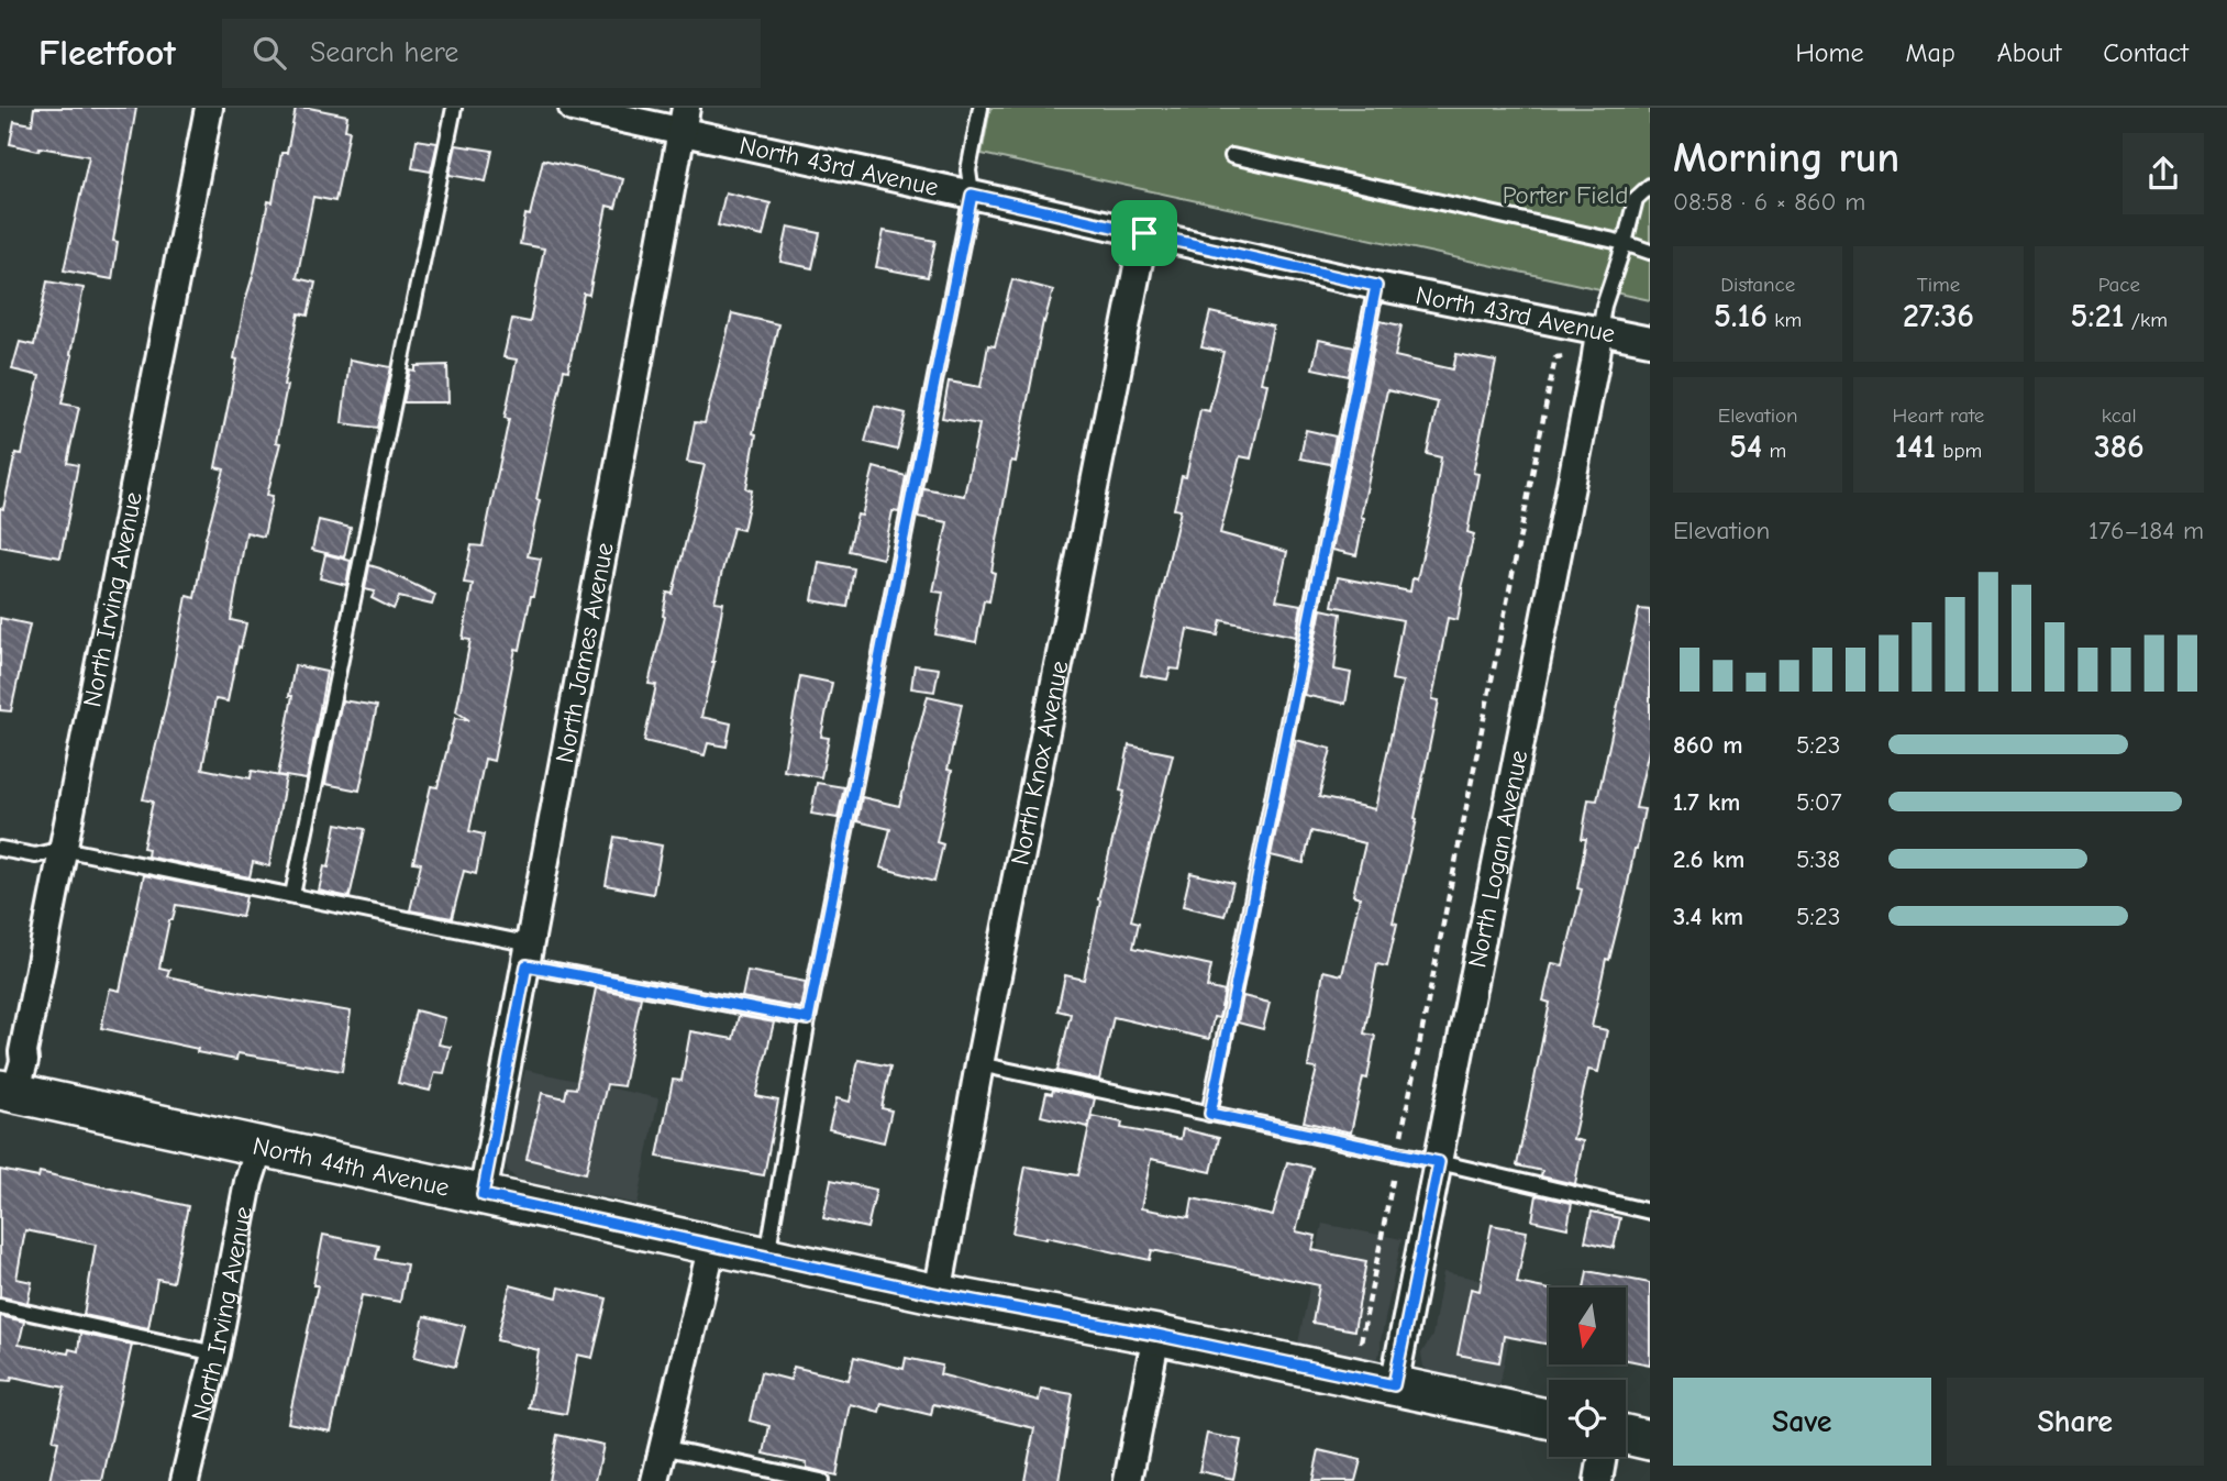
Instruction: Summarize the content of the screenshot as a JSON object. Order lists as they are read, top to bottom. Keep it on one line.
{"streets":{"street":["North 43rd Avenue","North Irving Avenue","North James Avenue","North Knox Avenue","North Logan Avenue","North 44th Avenue"]},"crossings":[["North 43rd Avenue","North James Avenue"],["North 43rd Avenue","North Knox Avenue"],["North 43rd Avenue","North Logan Avenue"],["North Irving Avenue","North 44th Avenue"],["North James Avenue","North 44th Avenue"],["North Knox Avenue","North 44th Avenue"],["North Logan Avenue","North 44th Avenue"]],"parks":["Porter Field"],"north":"bottom","page":{"header":"Fleetfoot","search":"Search here","nav":["Home","Map","About","Contact"],"heading":["Morning run","08:58 · 6 × 860 m"],"stats":[["Distance","5.16 km"],["Time","27:36"],["Pace","5:21 /km"],["Elevation","54 m"],["Heart rate","141 bpm"],["kcal","386"]],"chart":["Elevation","176–184 m"],"list":[{"name":"860 m","note":"5:23"},{"name":"1.7 km","note":"5:07"},{"name":"2.6 km","note":"5:38"},{"name":"3.4 km","note":"5:23"}],"buttons":["Save","Share"]}}
